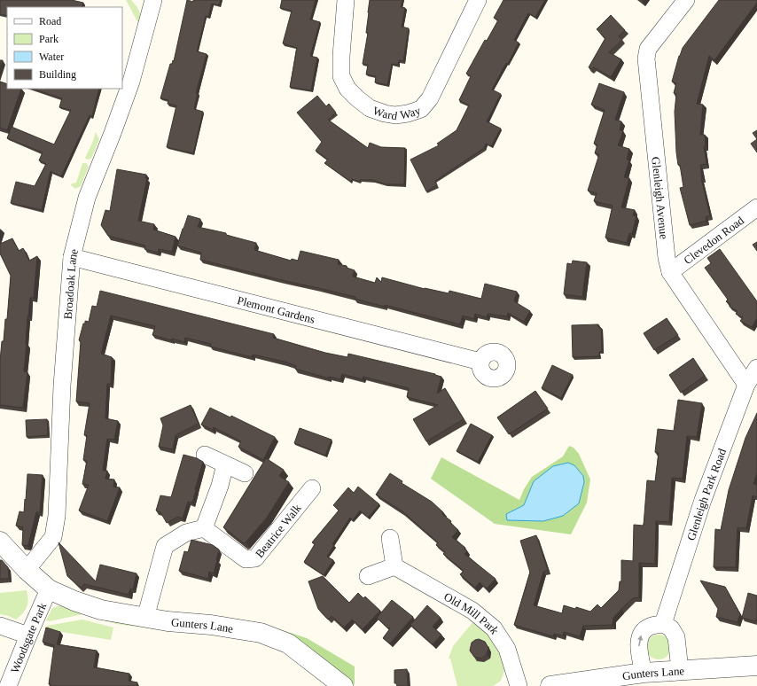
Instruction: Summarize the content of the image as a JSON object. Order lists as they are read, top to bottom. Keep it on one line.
{"streets":{"street":["Ward Way","Glenleigh Avenue","Clevedon Road","Broadoak Lane","Plemont Gardens","Glenleigh Park Road","Beatrice Walk","Old Mill Park","Gunters Lane","Woodsgate Park"]},"crossings":[["Glenleigh Avenue","Clevedon Road"],["Glenleigh Avenue","Glenleigh Park Road"],["Broadoak Lane","Plemont Gardens"],["Broadoak Lane","Gunters Lane"],["Glenleigh Park Road","Gunters Lane"],["Gunters Lane","Woodsgate Park"]],"legend":["Road","Park","Water","Building"]}
